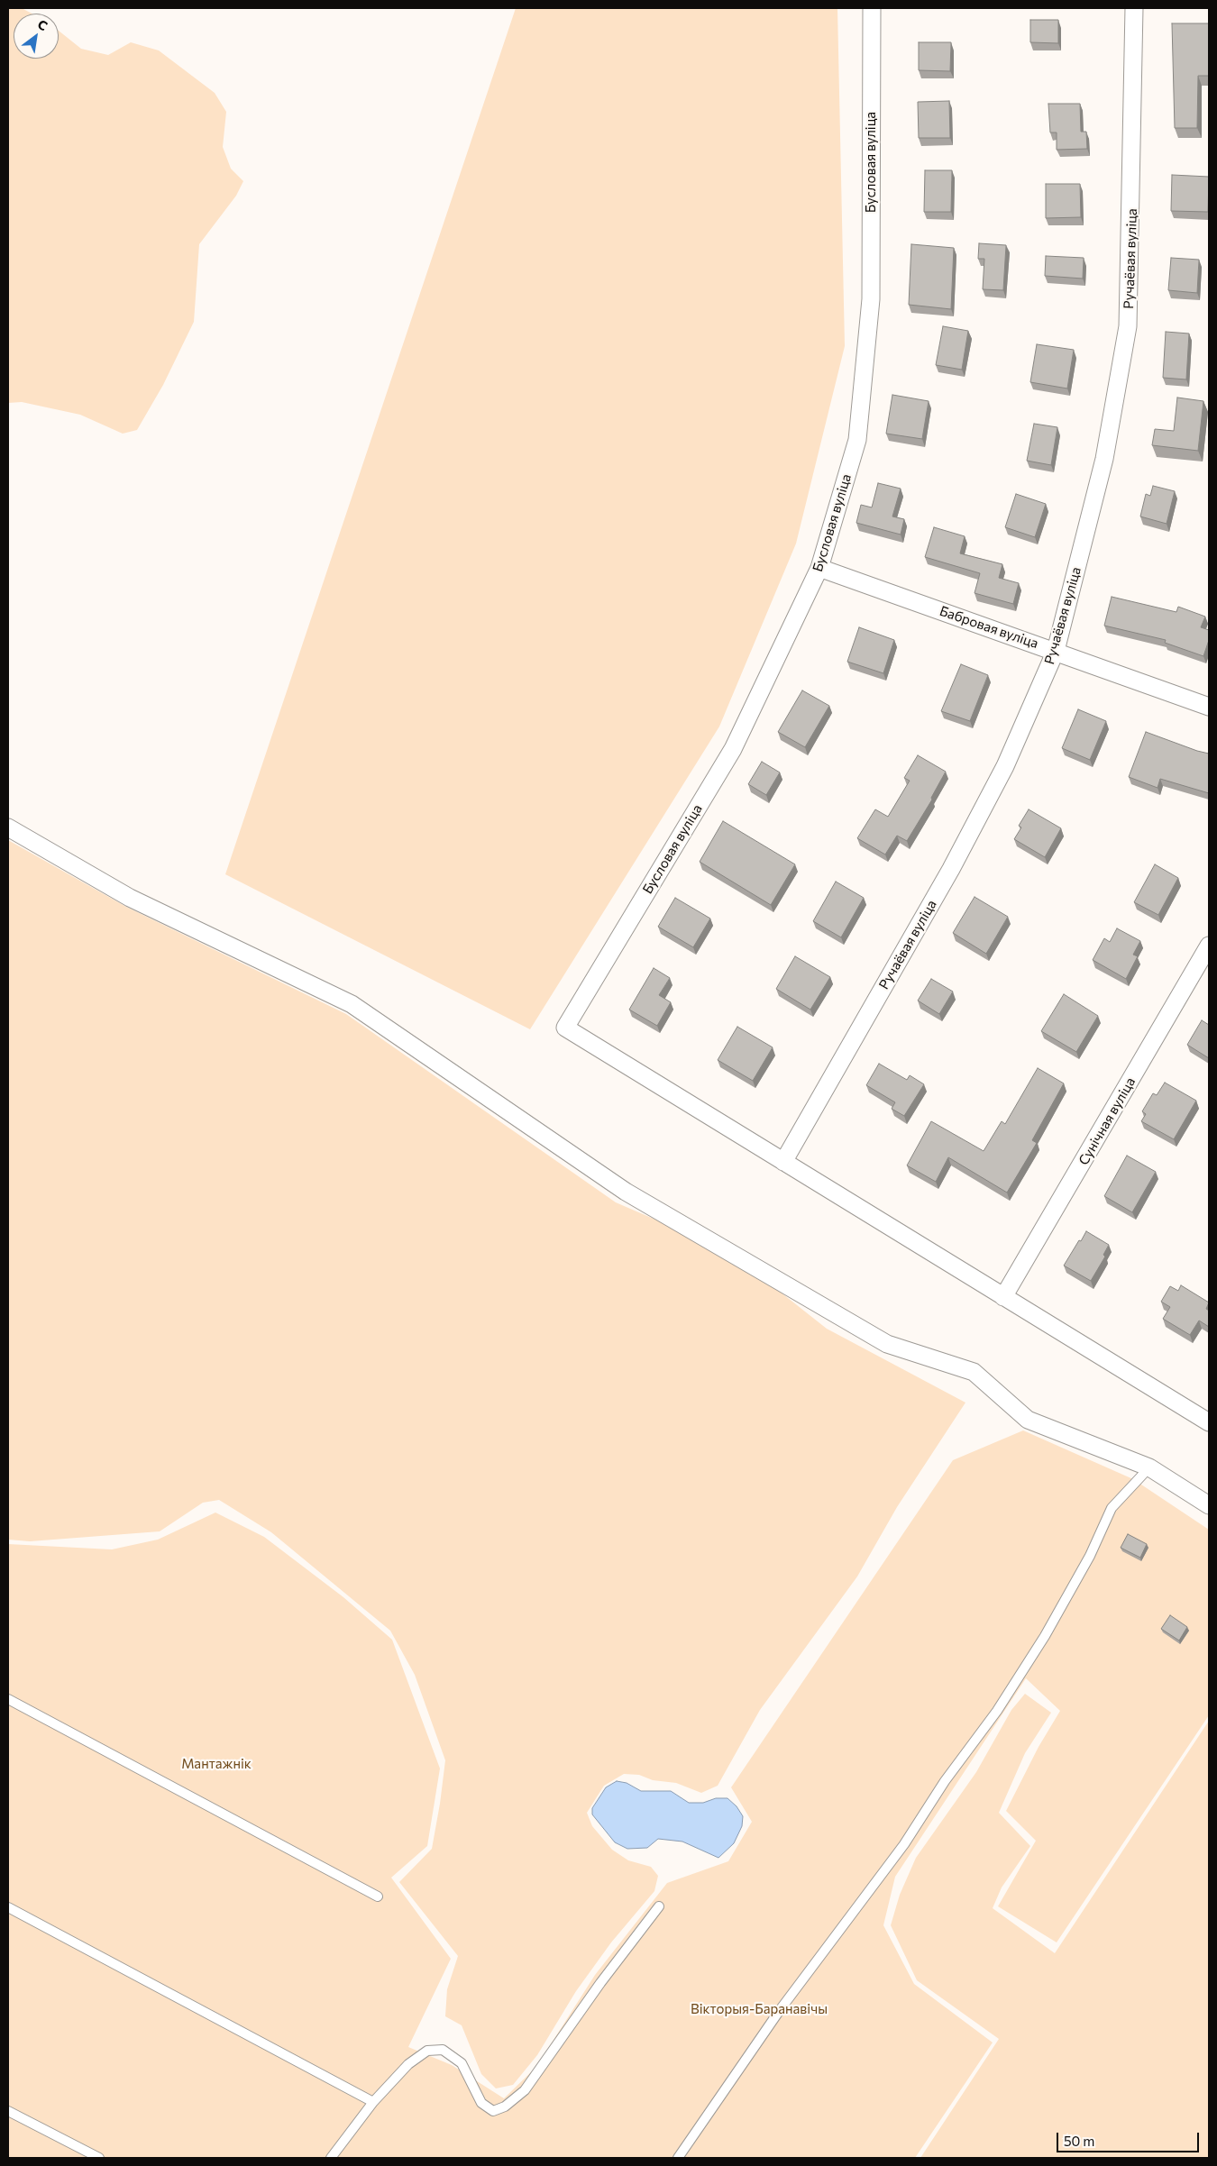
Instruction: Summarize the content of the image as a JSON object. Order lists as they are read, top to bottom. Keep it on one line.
{"streets":{"street":["Бусловая вуліца","Ручаёвая вуліца","Бабровая вуліца","Сунічная вуліца"]},"crossings":[["Бусловая вуліца","Ручаёвая вуліца"],["Бусловая вуліца","Бабровая вуліца"],["Ручаёвая вуліца","Бабровая вуліца"]],"parks":["Мантажнік","Вікторыя-Баранавічы"],"scale_bar":"50 m","north":"top right"}
